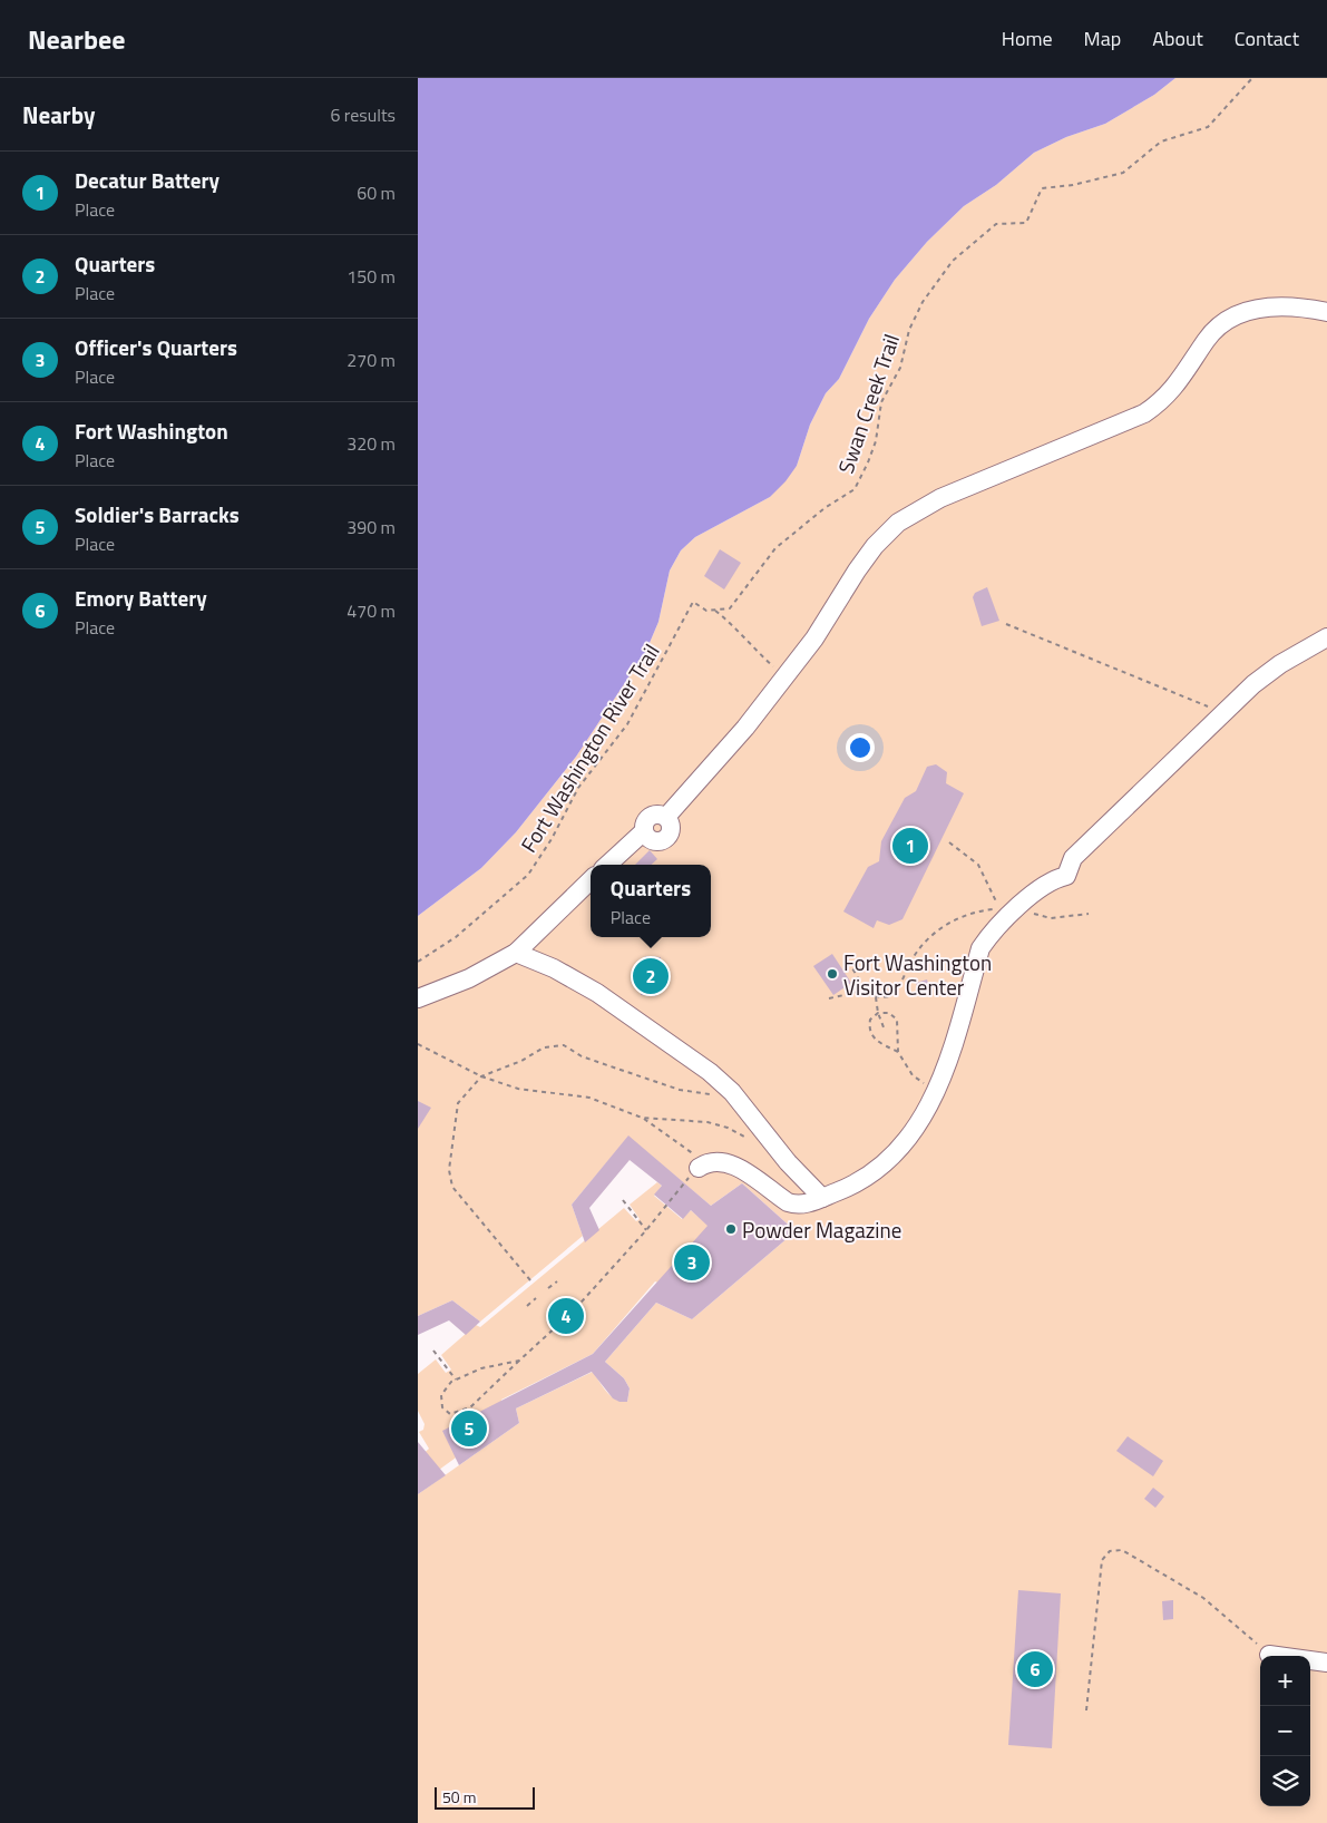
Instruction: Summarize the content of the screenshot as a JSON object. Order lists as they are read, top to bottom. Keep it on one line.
{"streets":{"path":["Swan Creek Trail","Fort Washington River Trail"]},"crossings":[["Swan Creek Trail","Fort Washington River Trail"]],"places":["Fort Washington Visitor Center","Powder Magazine"],"scale_bar":"50 m","page":{"header":"Nearbee","nav":["Home","Map","About","Contact"],"heading":["Nearby","6 results"],"list":[{"mark":"1","name":"Decatur Battery","note":"Place","value":"60 m"},{"mark":"2","name":"Quarters","note":"Place","value":"150 m"},{"mark":"3","name":"Officer's Quarters","note":"Place","value":"270 m"},{"mark":"4","name":"Fort Washington","note":"Place","value":"320 m"},{"mark":"5","name":"Soldier's Barracks","note":"Place","value":"390 m"},{"mark":"6","name":"Emory Battery","note":"Place","value":"470 m"}],"pins":["1","2","3","4","5","6"],"popup":["Quarters","Place"],"map_buttons":["+","−"],"scale":"50 m"}}
